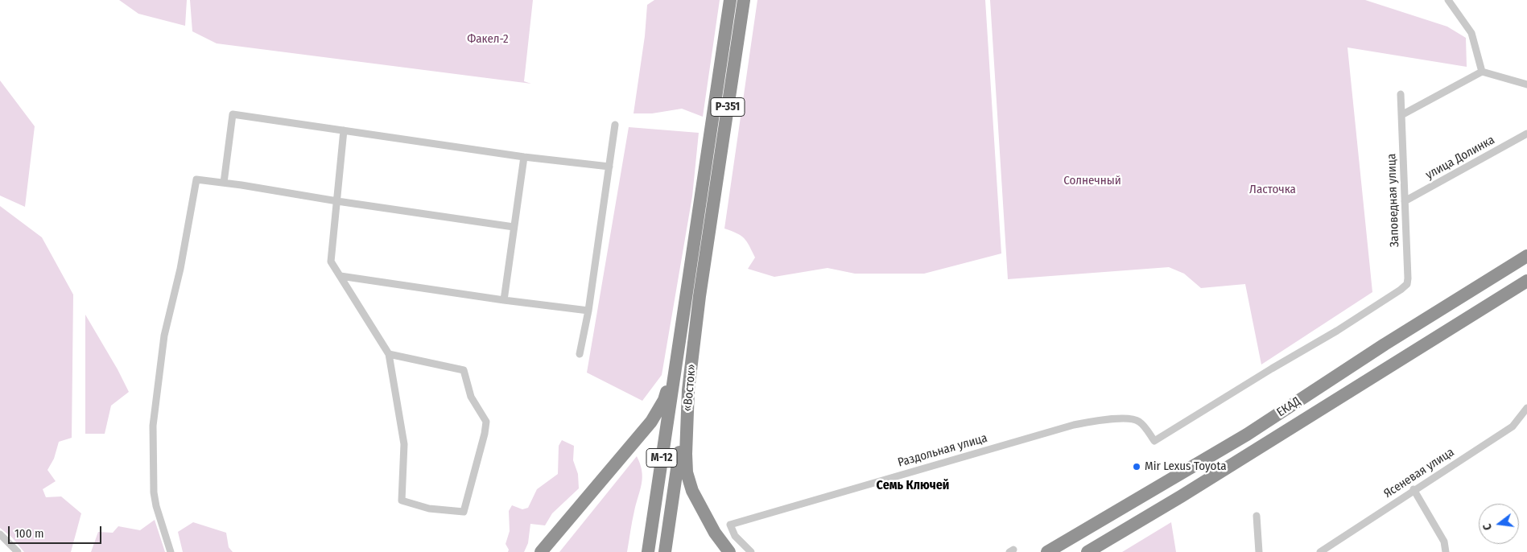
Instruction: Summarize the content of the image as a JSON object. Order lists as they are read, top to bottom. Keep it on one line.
{"streets":{"highway":["Р-351","«Восток»","ЕКАД","М-12"],"street":["улица Долинка","Заповедная улица","Раздольная улица","Ясеневая улица"]},"crossings":[["Р-351","«Восток»"],["улица Долинка","Заповедная улица"],["Заповедная улица","Раздольная улица"]],"districts":["Семь Ключей"],"parks":["Факел-2","Солнечный","Ласточка"],"places":["Mir Lexus Toyota"],"scale_bar":"100 m","north":"left"}
